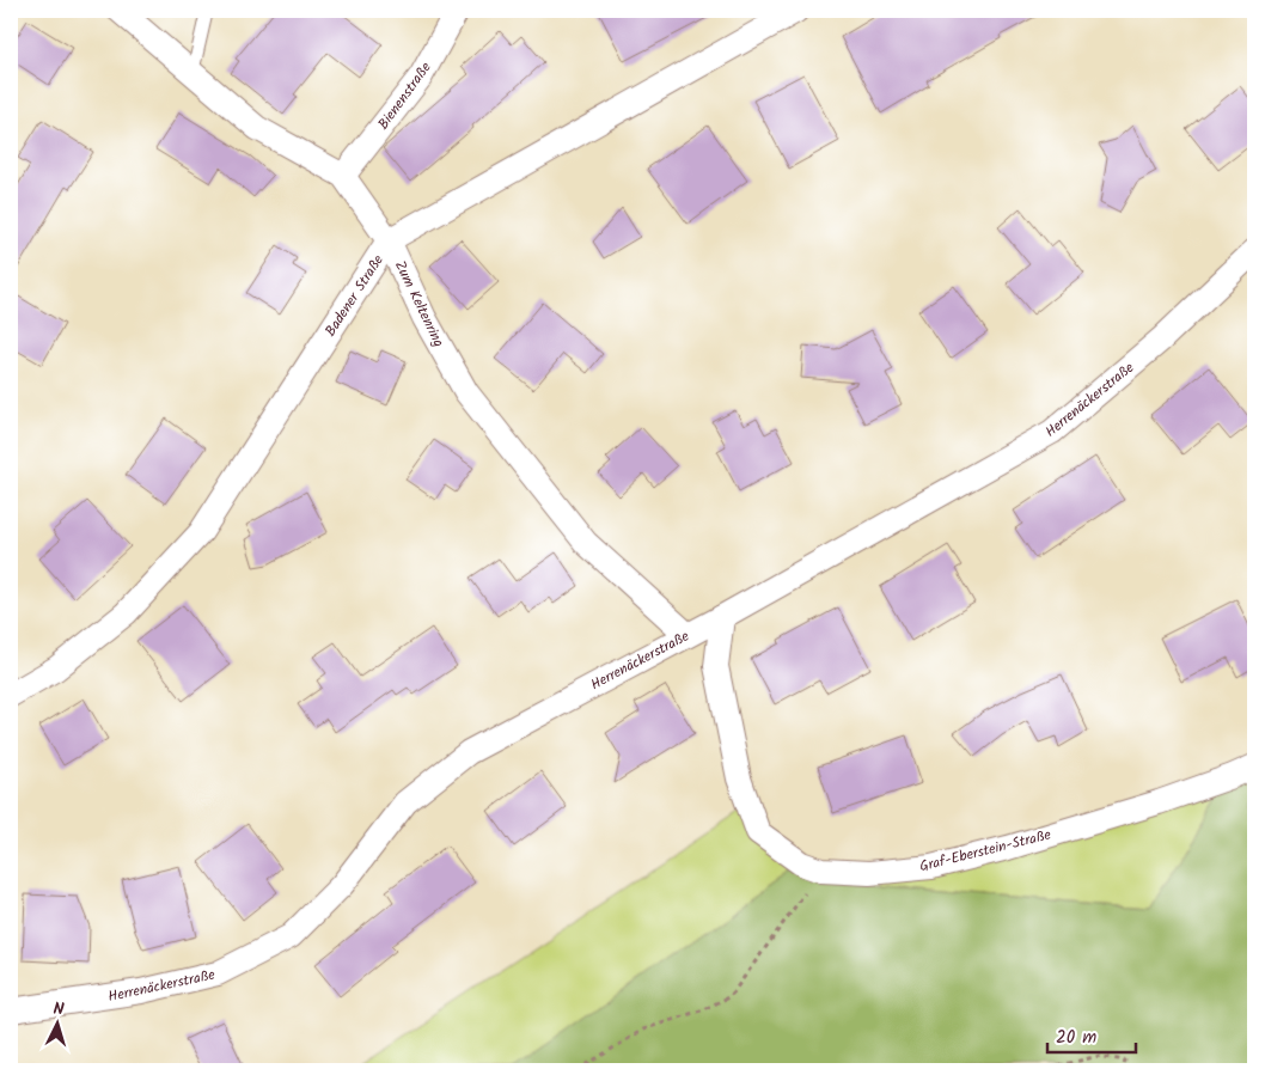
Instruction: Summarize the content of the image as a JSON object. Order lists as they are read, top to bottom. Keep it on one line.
{"streets":{"street":["Bienenstraße","Badener Straße","Zum Keltenring","Herrenäckerstraße","Graf-Eberstein-Straße"]},"crossings":[["Bienenstraße","Zum Keltenring"],["Badener Straße","Zum Keltenring"],["Zum Keltenring","Herrenäckerstraße"],["Herrenäckerstraße","Graf-Eberstein-Straße"]],"scale_bar":"20 m","north":"top"}
